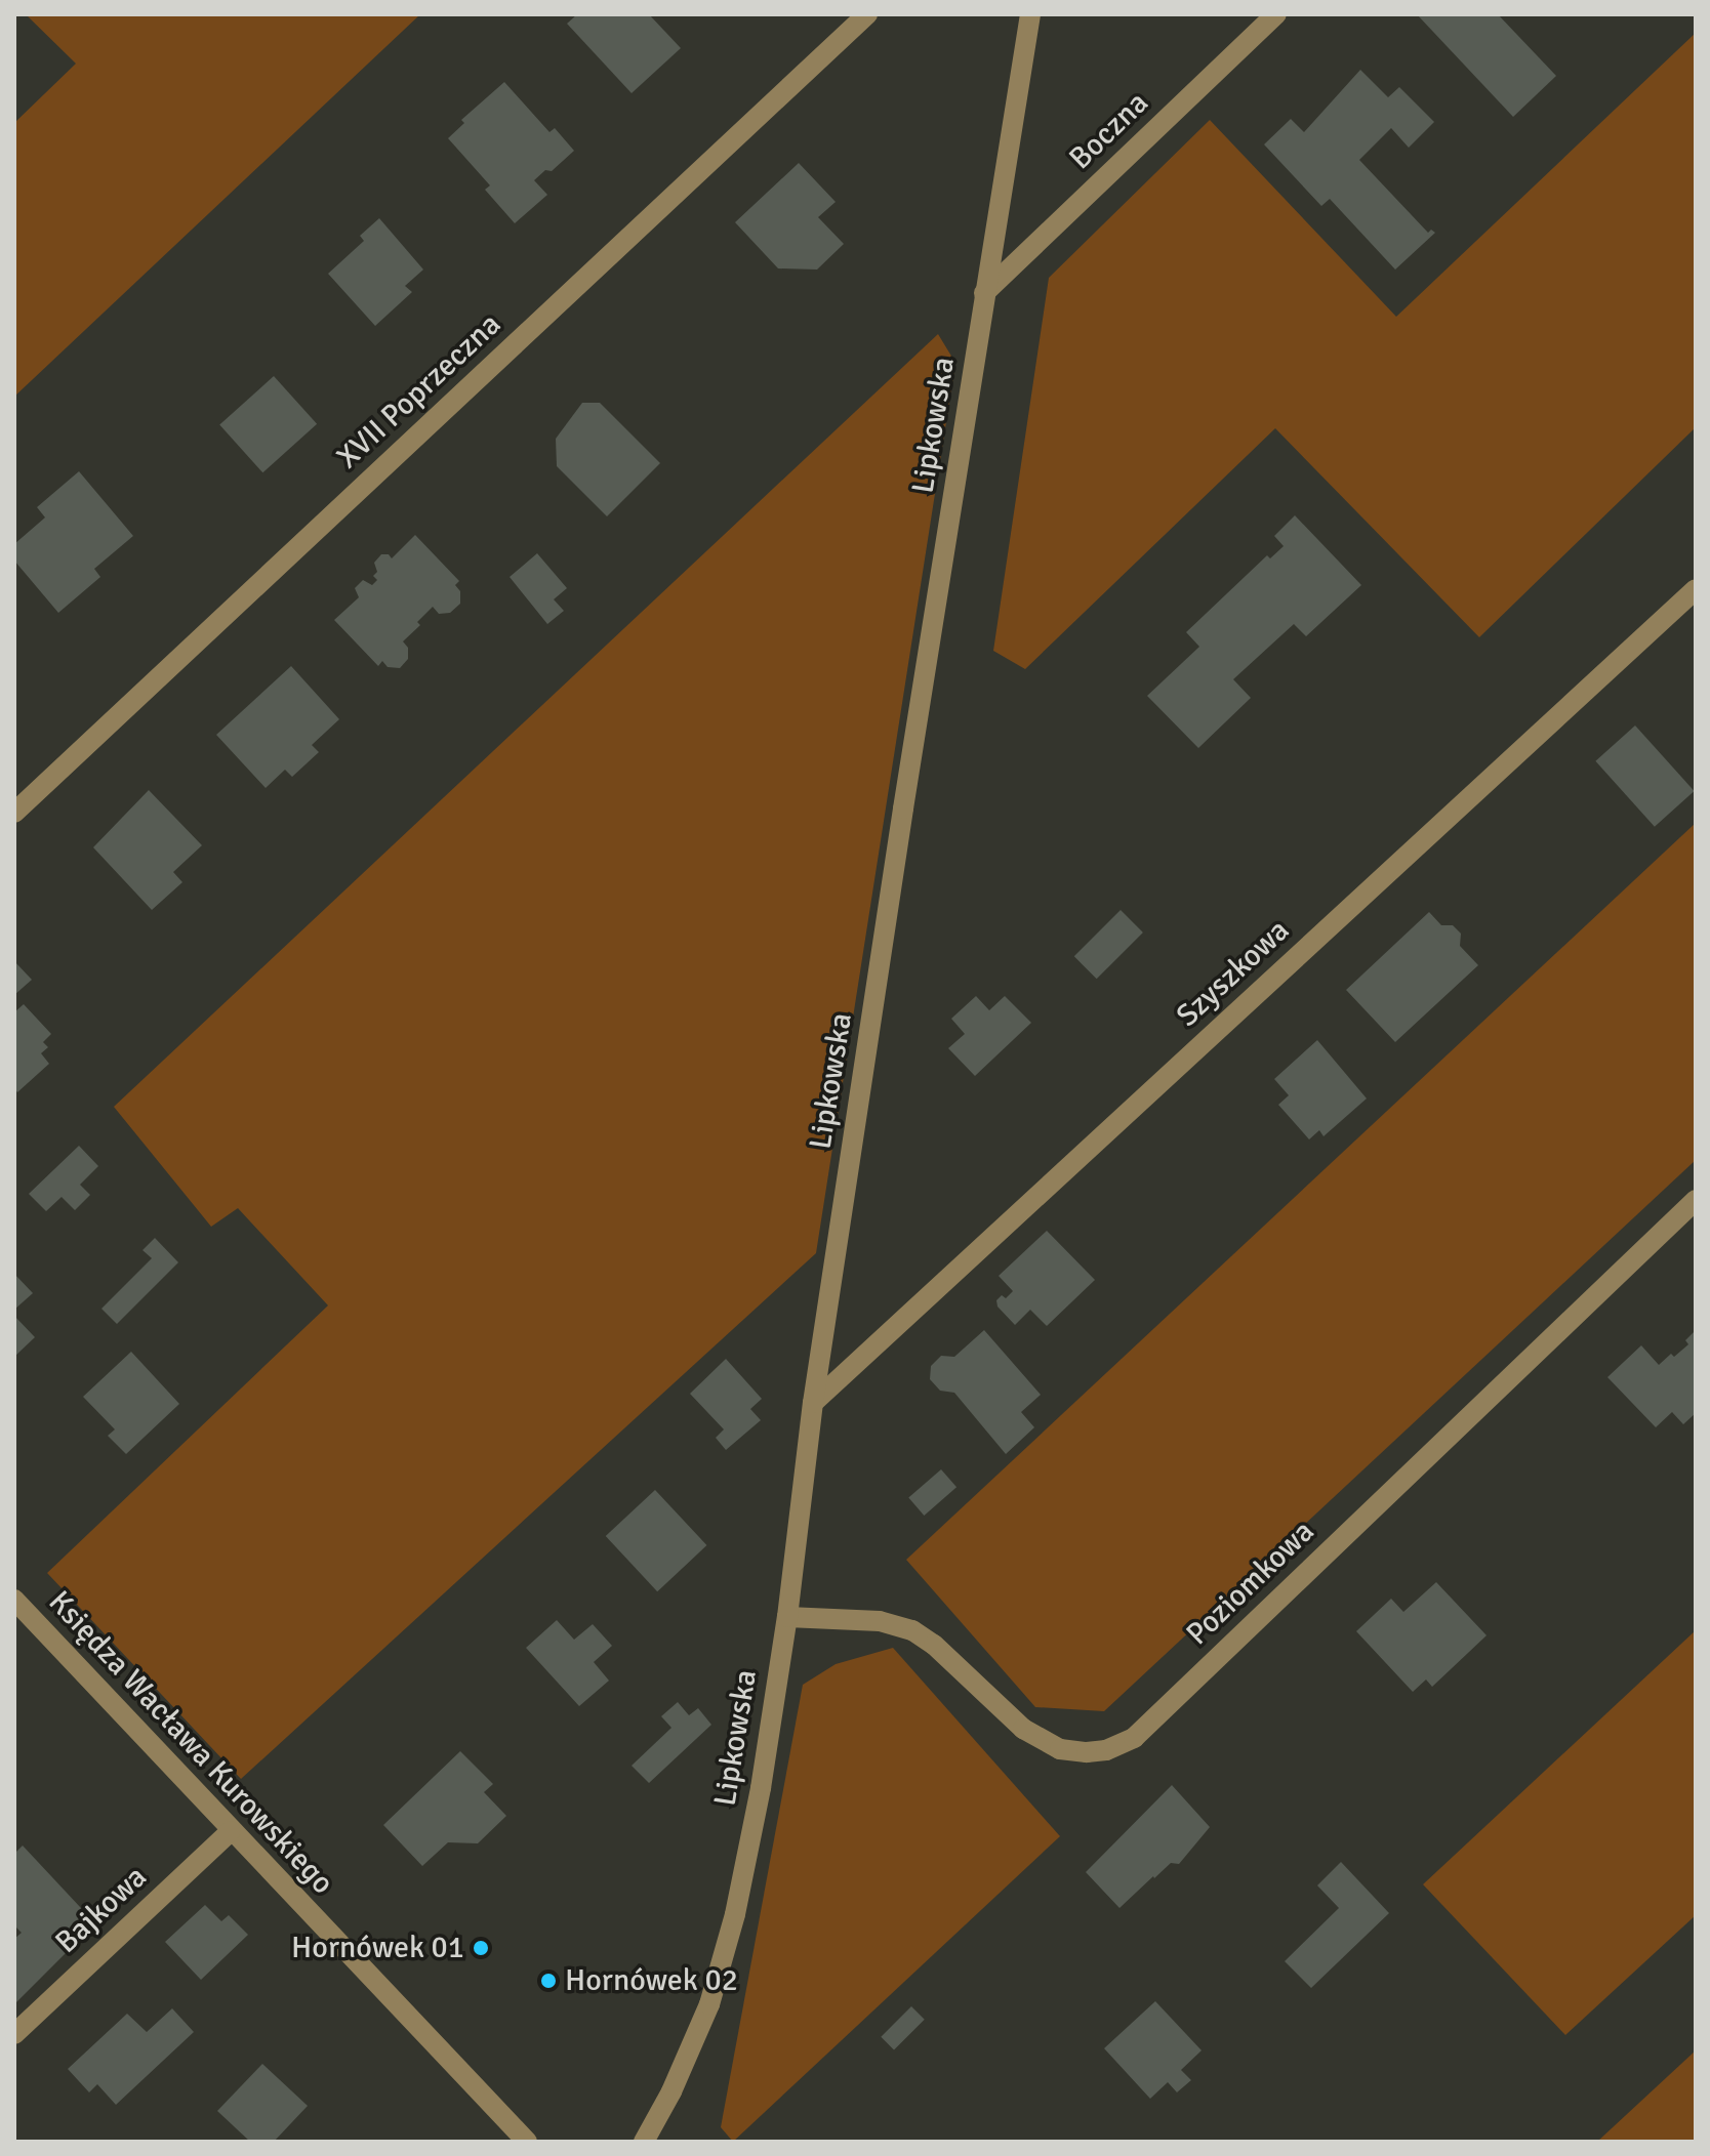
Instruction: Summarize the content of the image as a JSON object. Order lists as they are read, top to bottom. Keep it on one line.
{"streets":{"street":["Boczna","XVII Poprzeczna","Lipkowska","Szyszkowa","Poziomkowa","Księdza Wacława Kurowskiego","Bajkowa"]},"crossings":[["Boczna","Lipkowska"],["Lipkowska","Szyszkowa"],["Lipkowska","Poziomkowa"],["Księdza Wacława Kurowskiego","Bajkowa"]],"places":["Hornówek 01","Hornówek 02"]}
